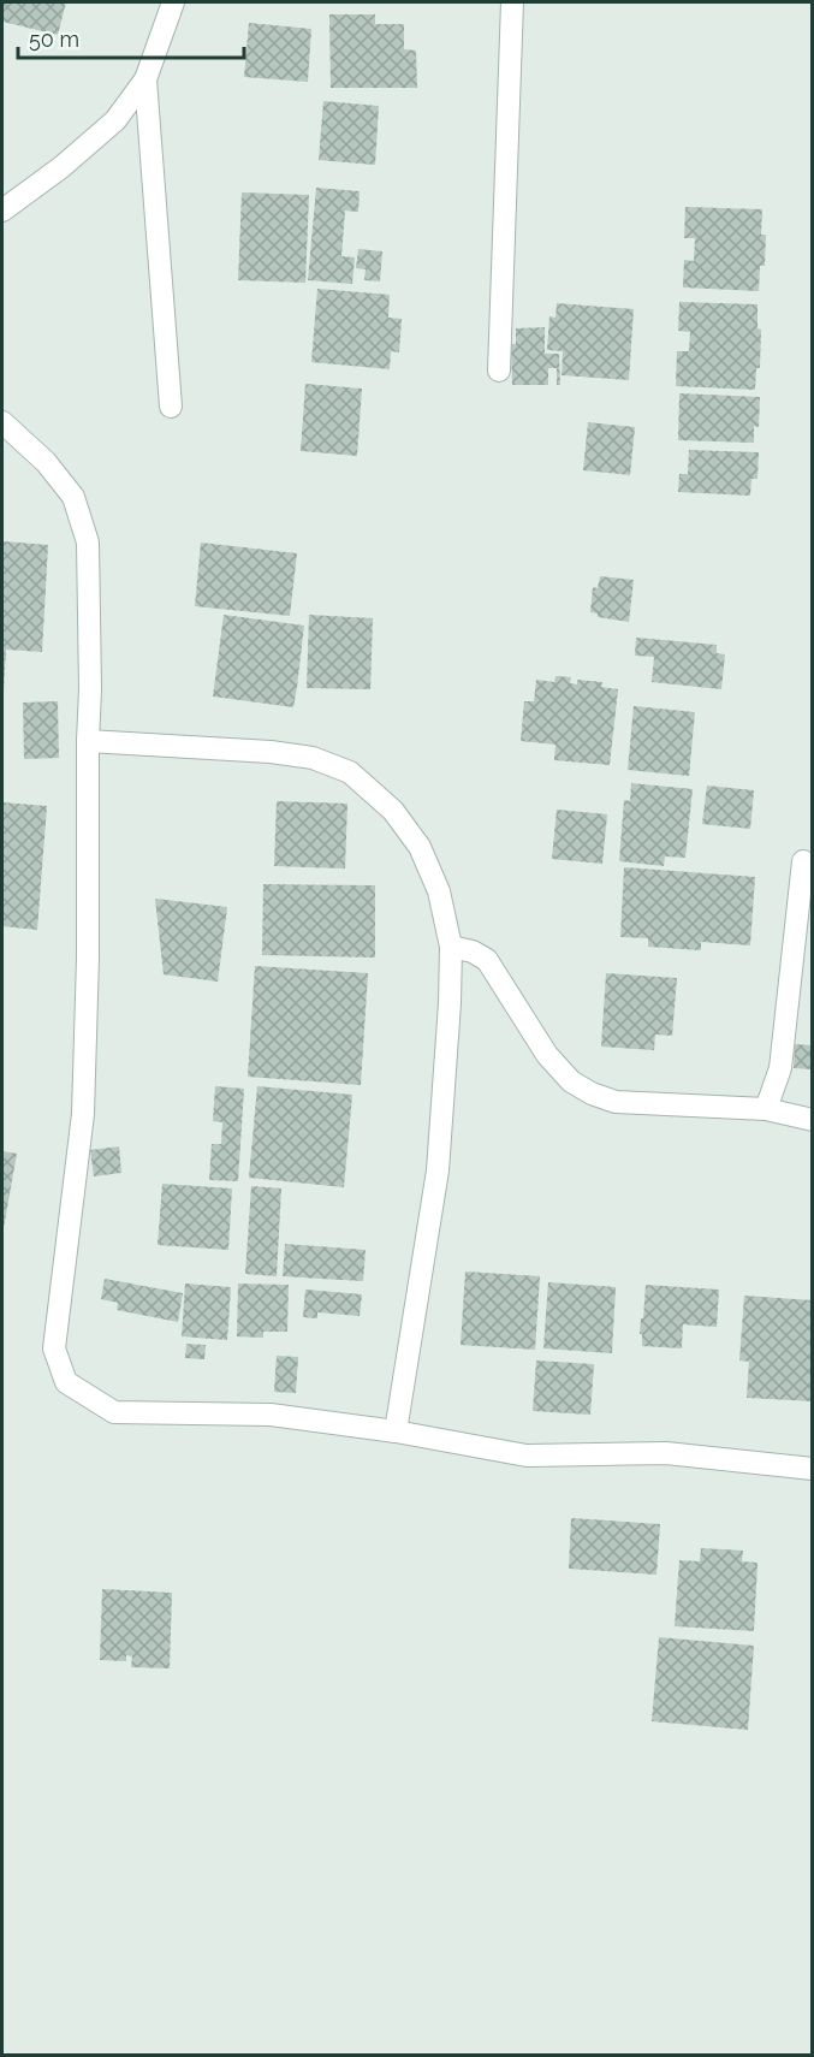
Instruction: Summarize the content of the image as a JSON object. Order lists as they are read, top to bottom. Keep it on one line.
{"scale_bar":"50 m"}
